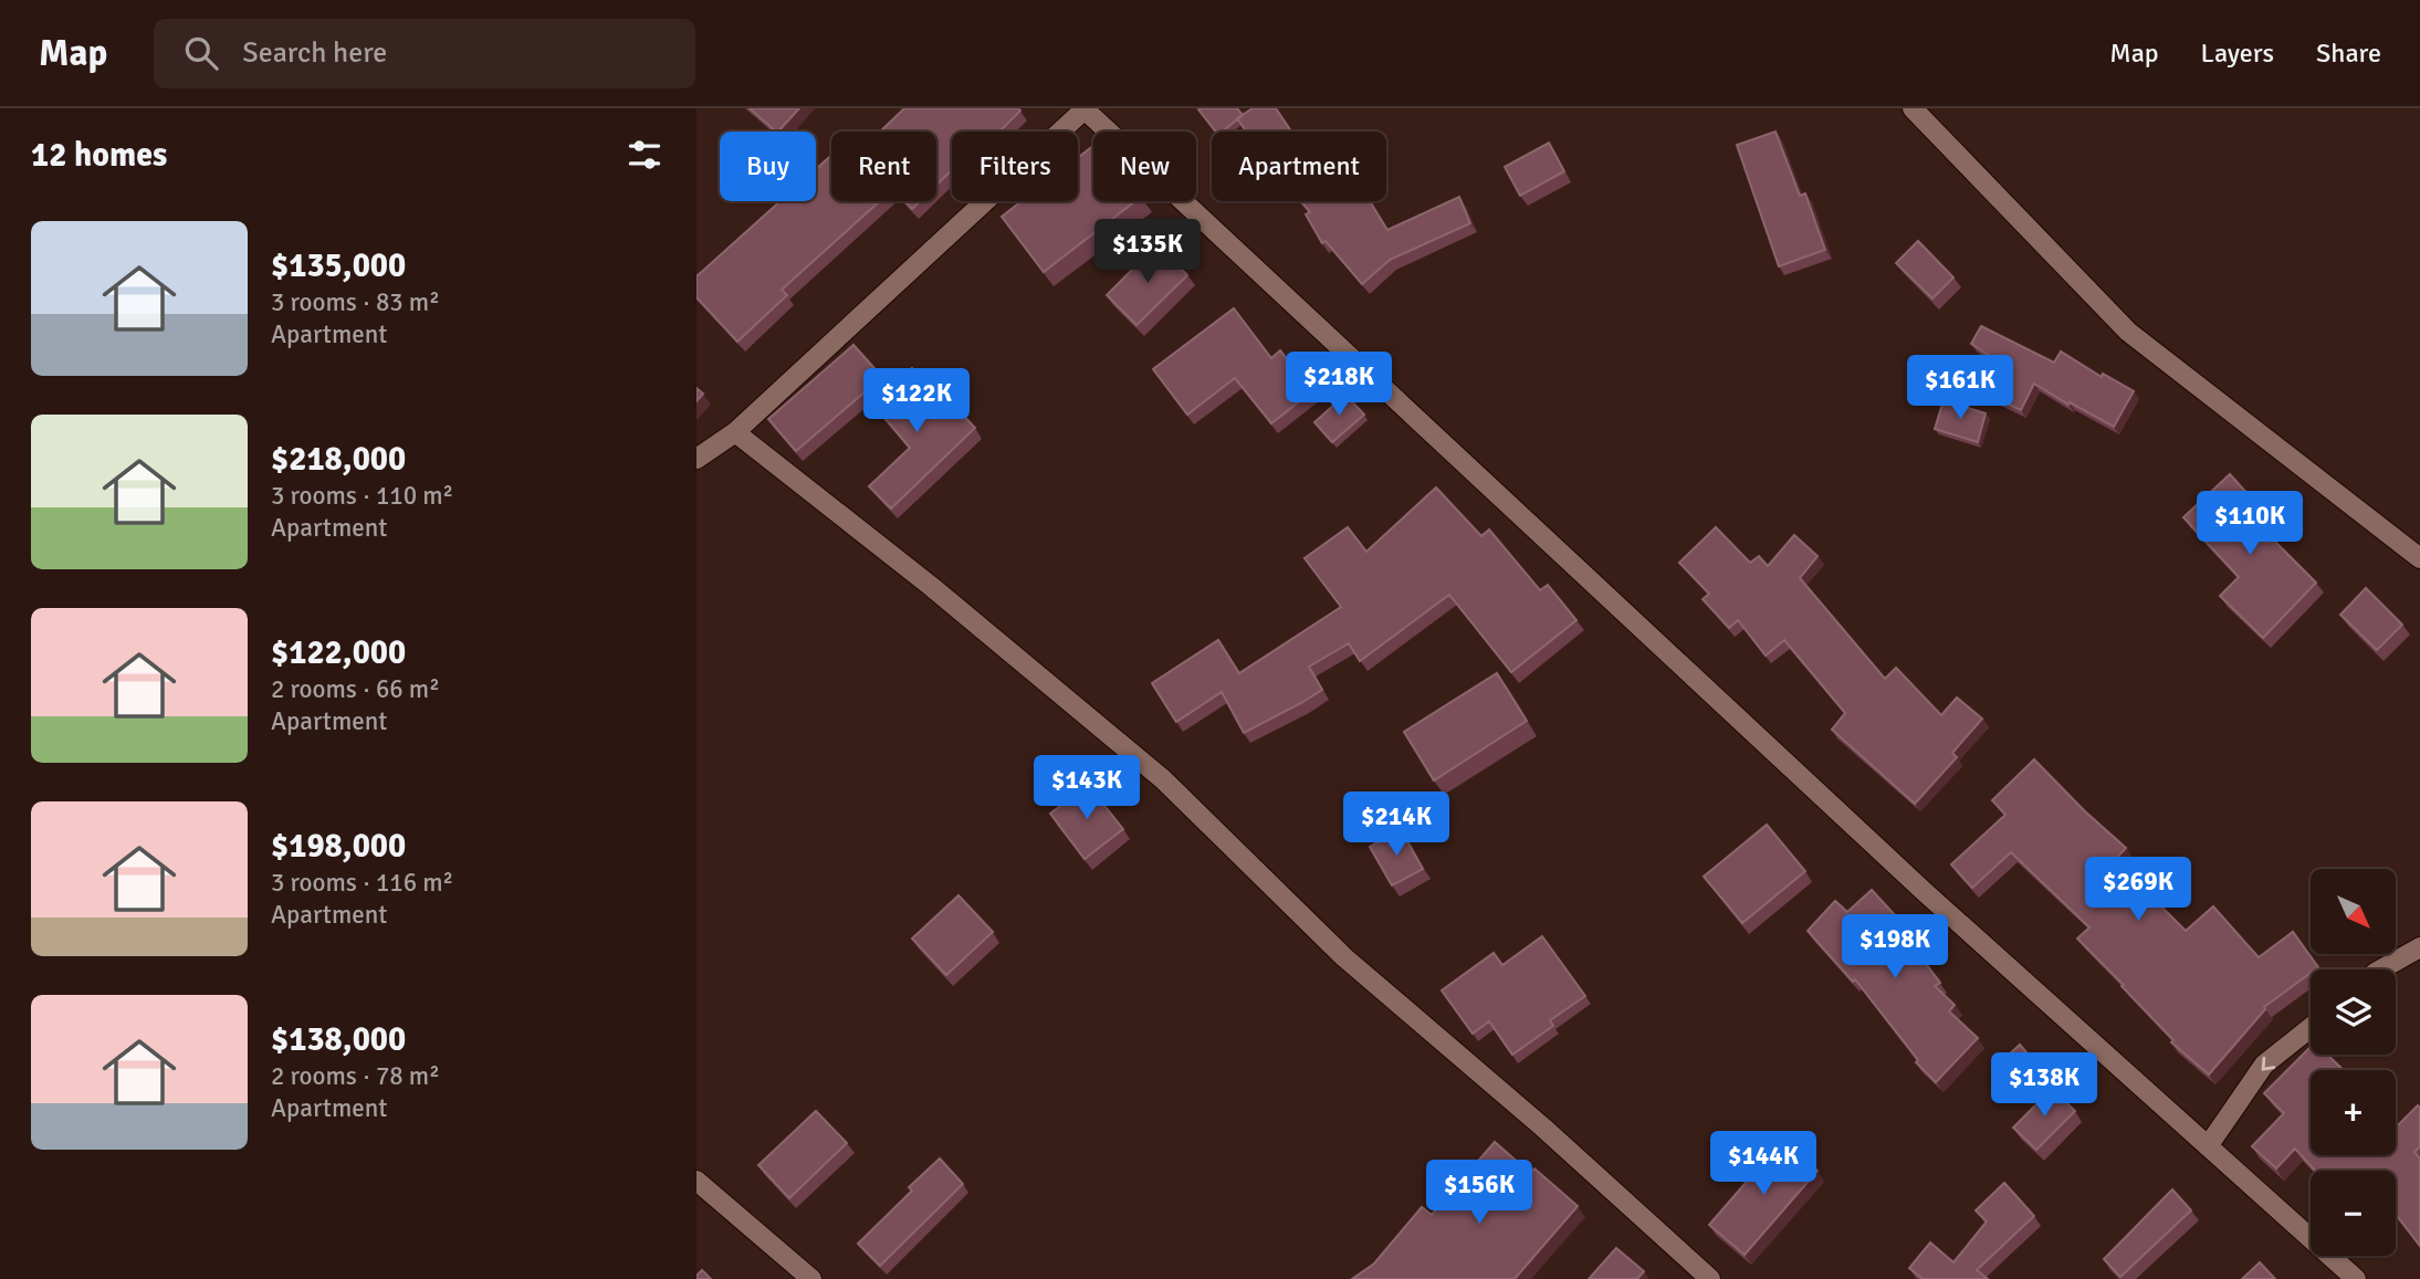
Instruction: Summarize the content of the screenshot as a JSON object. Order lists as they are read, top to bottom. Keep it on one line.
{"north":"bottom right","page":{"header":"Map","search":"Search here","nav":["Map","Layers","Share"],"heading":"12 homes","chip":["Buy","Rent","Filters","New","Apartment"],"list":[{"name":"$135,000","note":"3 rooms · 83 m² · Apartment"},{"name":"$218,000","note":"3 rooms · 110 m² · Apartment"},{"name":"$122,000","note":"2 rooms · 66 m² · Apartment"},{"name":"$198,000","note":"3 rooms · 116 m² · Apartment"},{"name":"$138,000","note":"2 rooms · 78 m² · Apartment"}],"price":["$135K","$218K","$161K","$122K","$110K","$143K","$214K","$269K","$198K","$138K","$144K","$156K"],"map_buttons":["+","−"]}}
